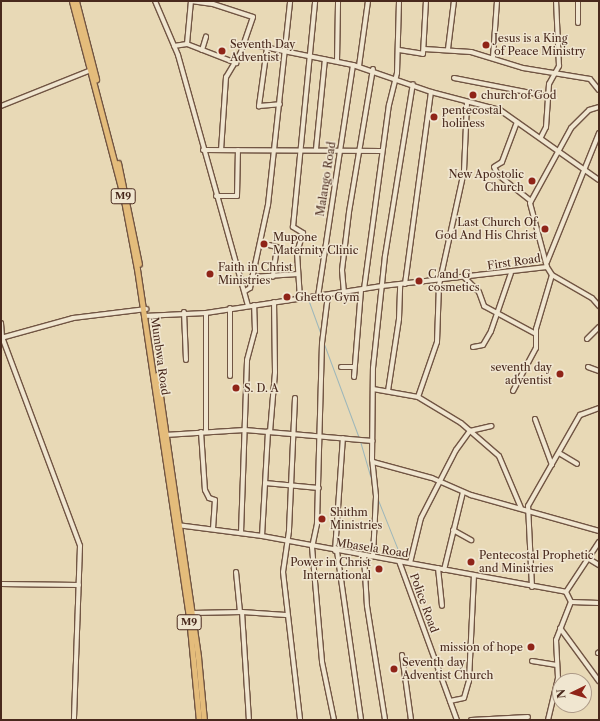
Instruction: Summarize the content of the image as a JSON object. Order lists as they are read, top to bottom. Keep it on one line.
{"streets":{"main road":["M9","Mumbwa Road"],"street":["Malango Road","First Road","Mbasela Road","Police Road"]},"crossings":[["Malango Road","First Road"],["First Road","Mumbwa Road"],["Mumbwa Road","Mbasela Road"],["Mbasela Road","Police Road"]],"places":["Jesus is a King of Peace Ministry","Seventh Day Adventist","church of God","pentecostal holiness","New Apostolic Church","Last Church Of God And His Christ","Mupone Maternity Clinic","Faith in Christ Ministries","C and G cosmetics","Ghetto Gym","seventh day adventist","S. D. A","Shithm Ministries","Pentecostal Prophetic and Ministries","Power in Christ International","mission of hope","Seventh day Adventist Church"],"north":"left"}
